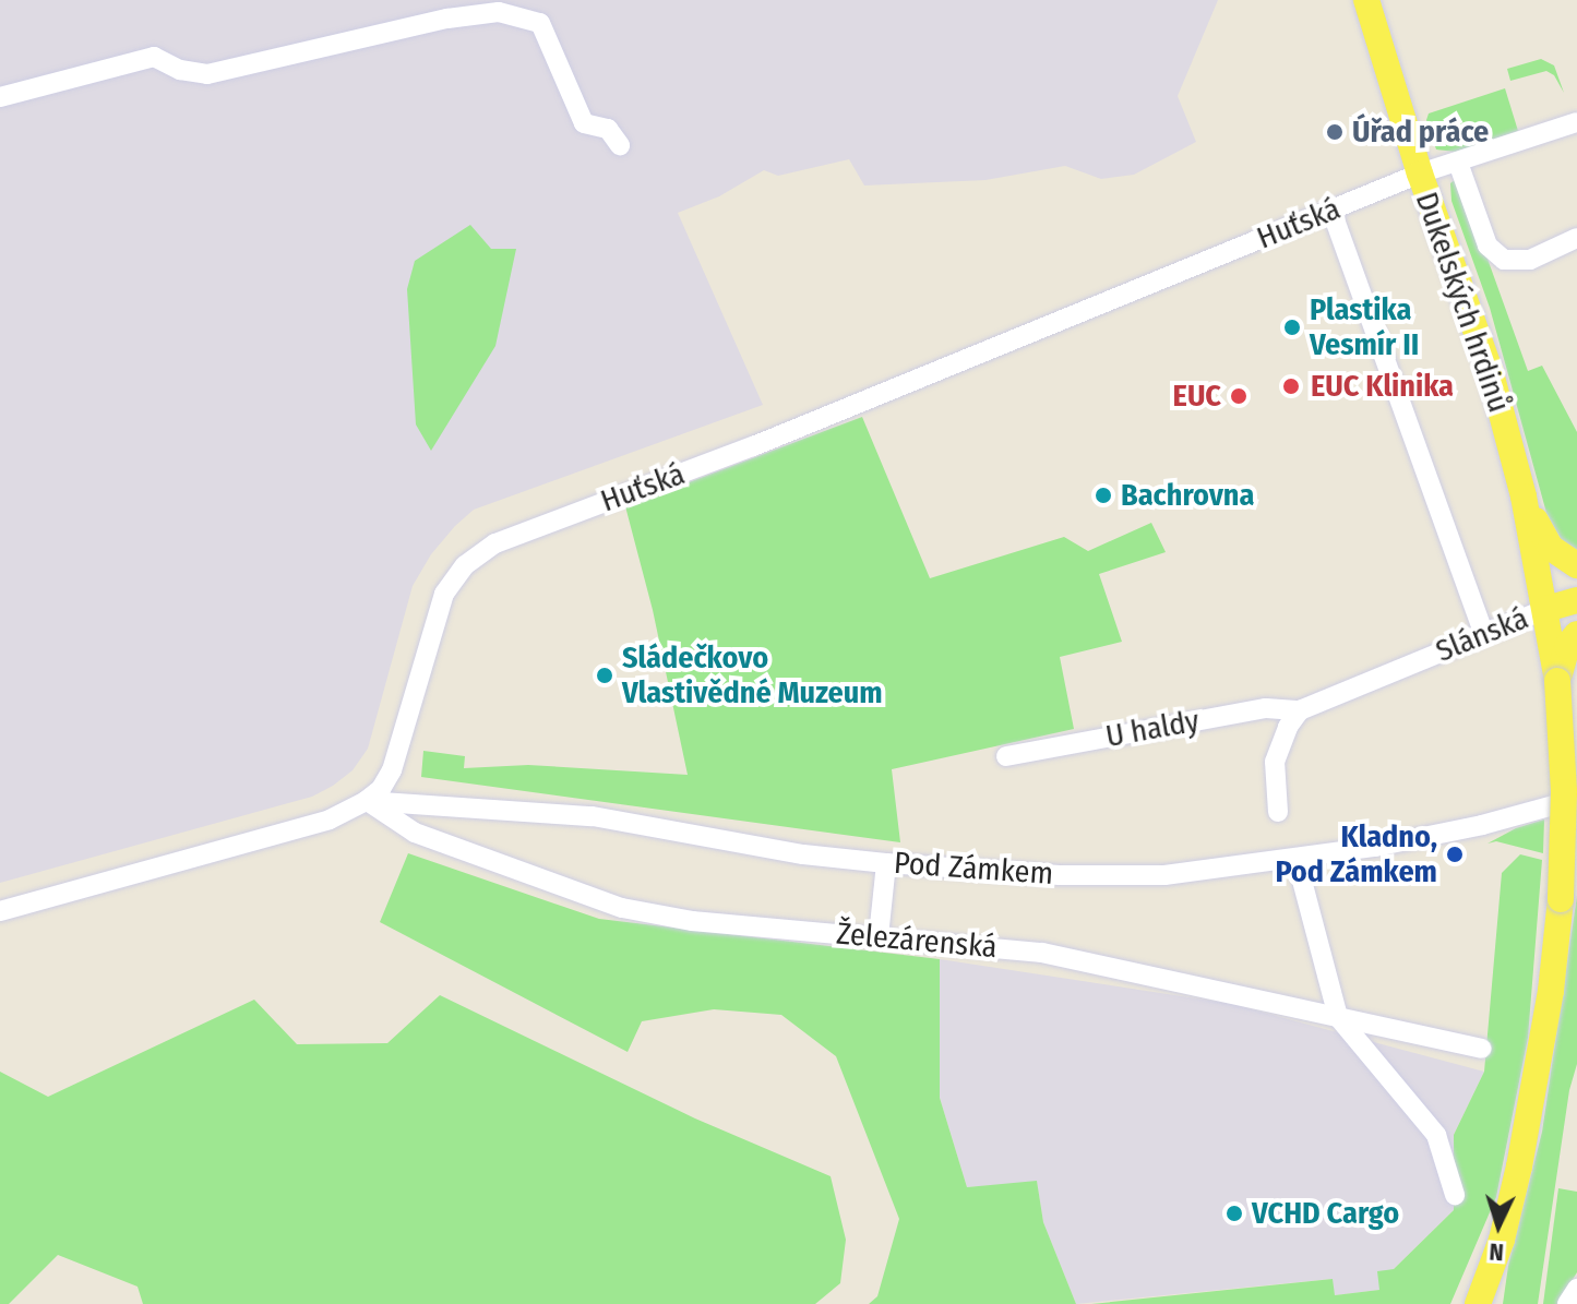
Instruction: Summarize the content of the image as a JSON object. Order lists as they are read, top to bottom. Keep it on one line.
{"streets":{"main road":["Dukelských hrdinů","Slánská"],"street":["Huťská","U haldy","Pod Zámkem","Železárenská"]},"crossings":[["Huťská","Dukelských hrdinů"],["Huťská","Pod Zámkem"],["Huťská","Železárenská"],["Dukelských hrdinů","Slánská"],["Slánská","U haldy"],["Pod Zámkem","Železárenská"]],"places":["Úřad práce","Plastika Vesmír II","EUC Klinika","EUC","Bachrovna","Sládečkovo Vlastivědné Muzeum","Kladno, Pod Zámkem","VCHD Cargo"],"north":"bottom"}
